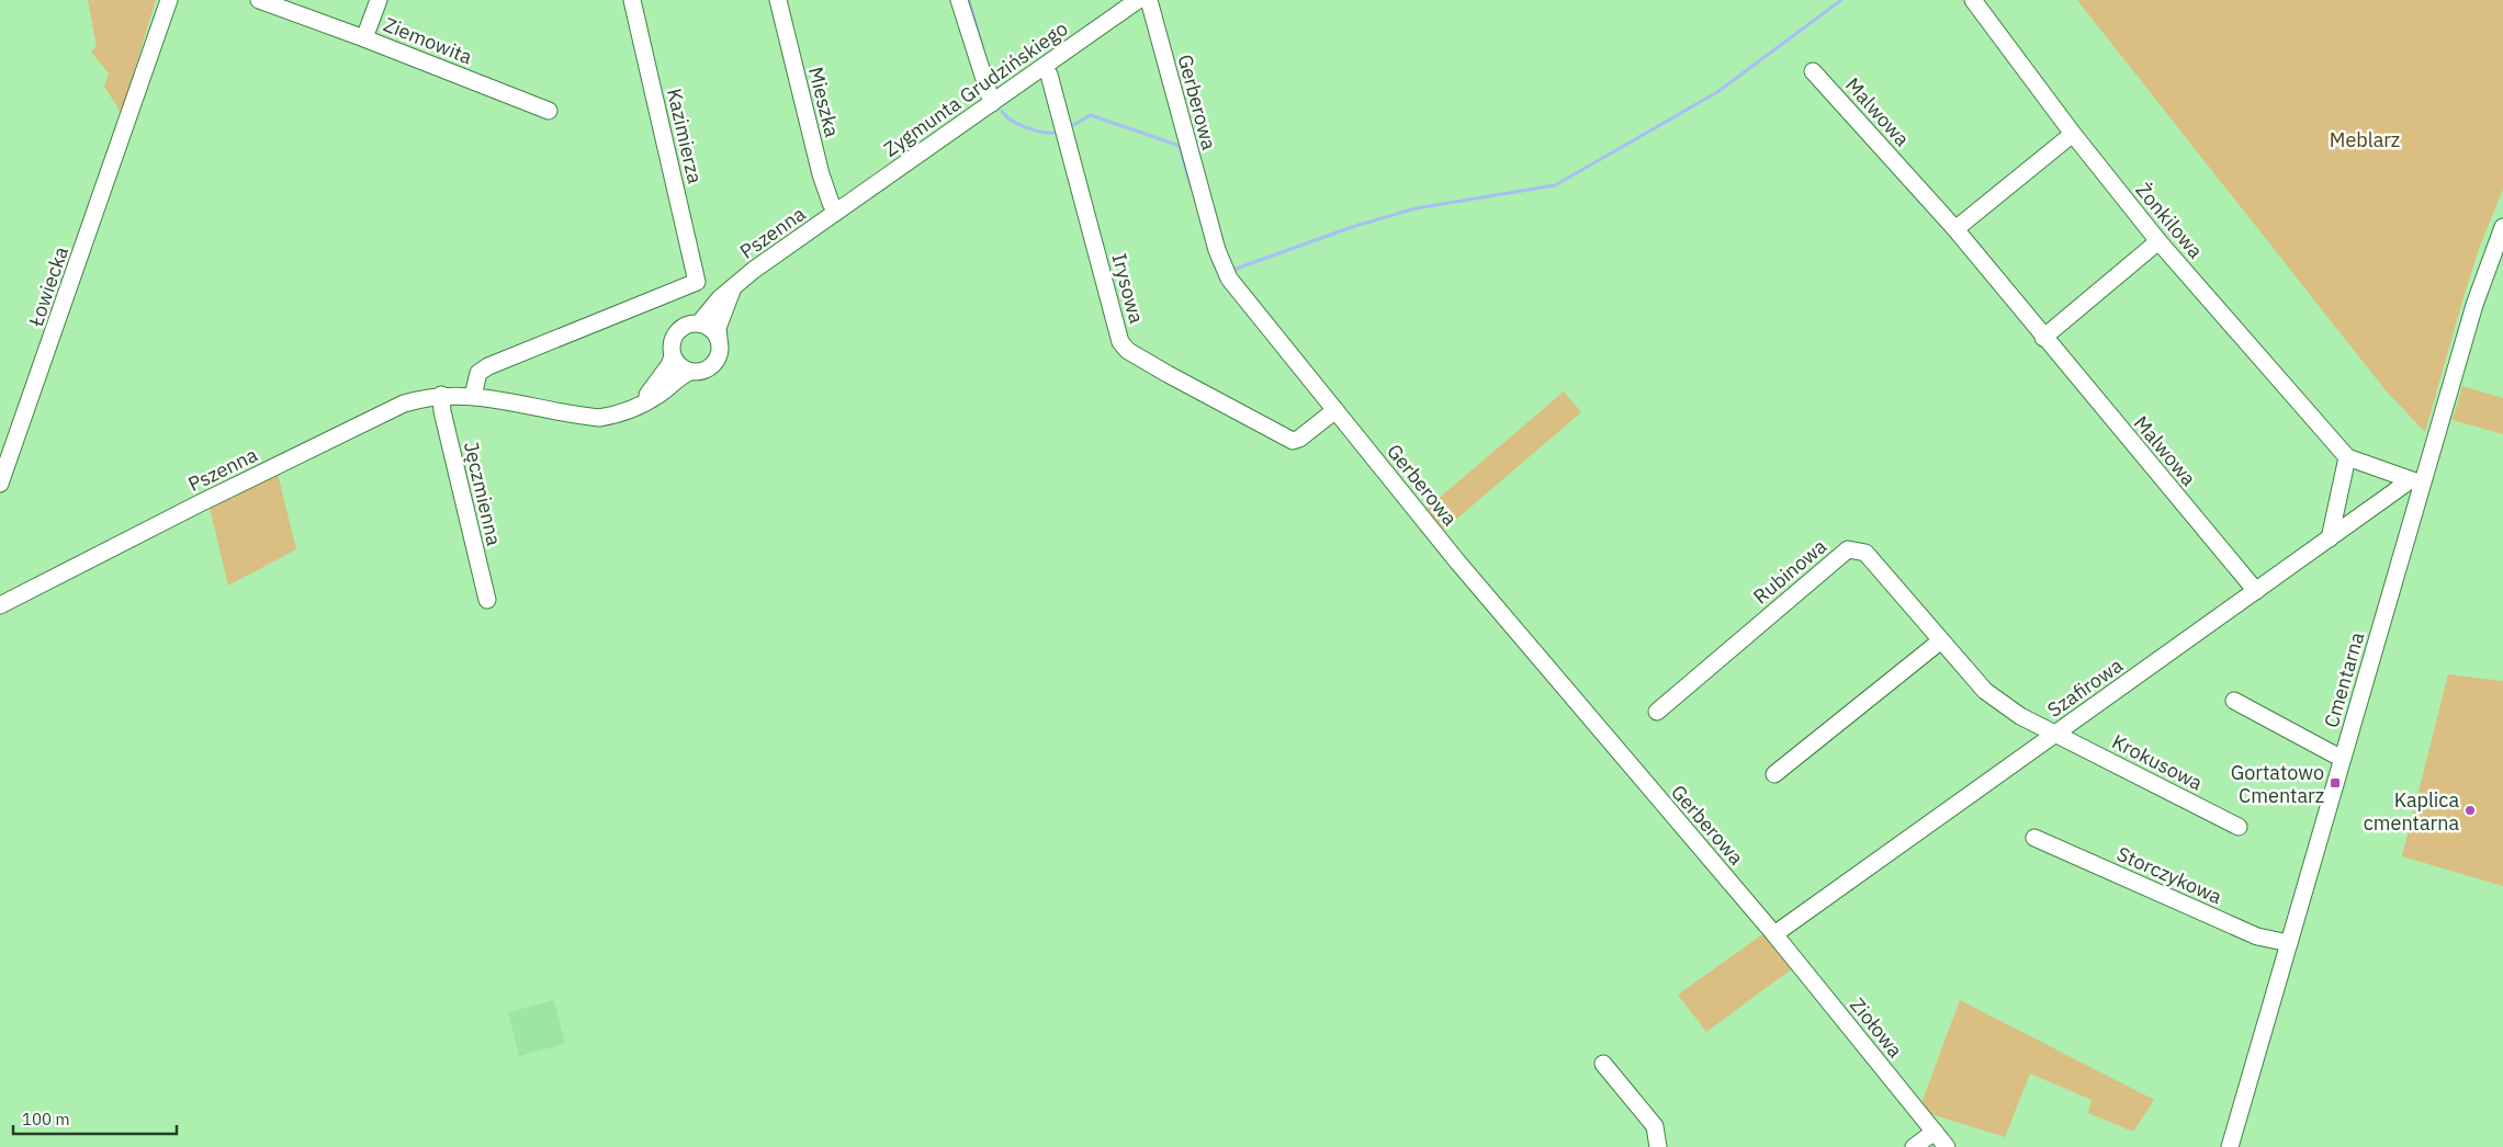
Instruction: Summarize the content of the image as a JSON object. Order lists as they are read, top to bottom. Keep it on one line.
{"streets":{"street":["Ziemowita","Zygmunta Grudzińskiego","Mieszka","Gerberowa","Malwowa","Kazimierza","Żonkilowa","Pszenna","Łowiecka","Irysowa","Jęczmienna","Rubinowa","Cmentarna","Szafirowa","Krokusowa","Storczykowa","Ziołowa"]},"crossings":[["Zygmunta Grudzińskiego","Mieszka"],["Zygmunta Grudzińskiego","Pszenna"],["Zygmunta Grudzińskiego","Irysowa"],["Mieszka","Pszenna"],["Gerberowa","Irysowa"],["Gerberowa","Szafirowa"],["Gerberowa","Ziołowa"],["Malwowa","Szafirowa"],["Kazimierza","Pszenna"],["Żonkilowa","Cmentarna"],["Żonkilowa","Szafirowa"],["Pszenna","Jęczmienna"],["Rubinowa","Szafirowa"],["Rubinowa","Krokusowa"],["Cmentarna","Szafirowa"],["Cmentarna","Storczykowa"],["Szafirowa","Krokusowa"],["Szafirowa","Ziołowa"]],"parks":["Meblarz"],"places":{"transit":["Gortatowo Cmentarz"],"other":["Kaplica cmentarna"]},"scale_bar":"100 m"}
